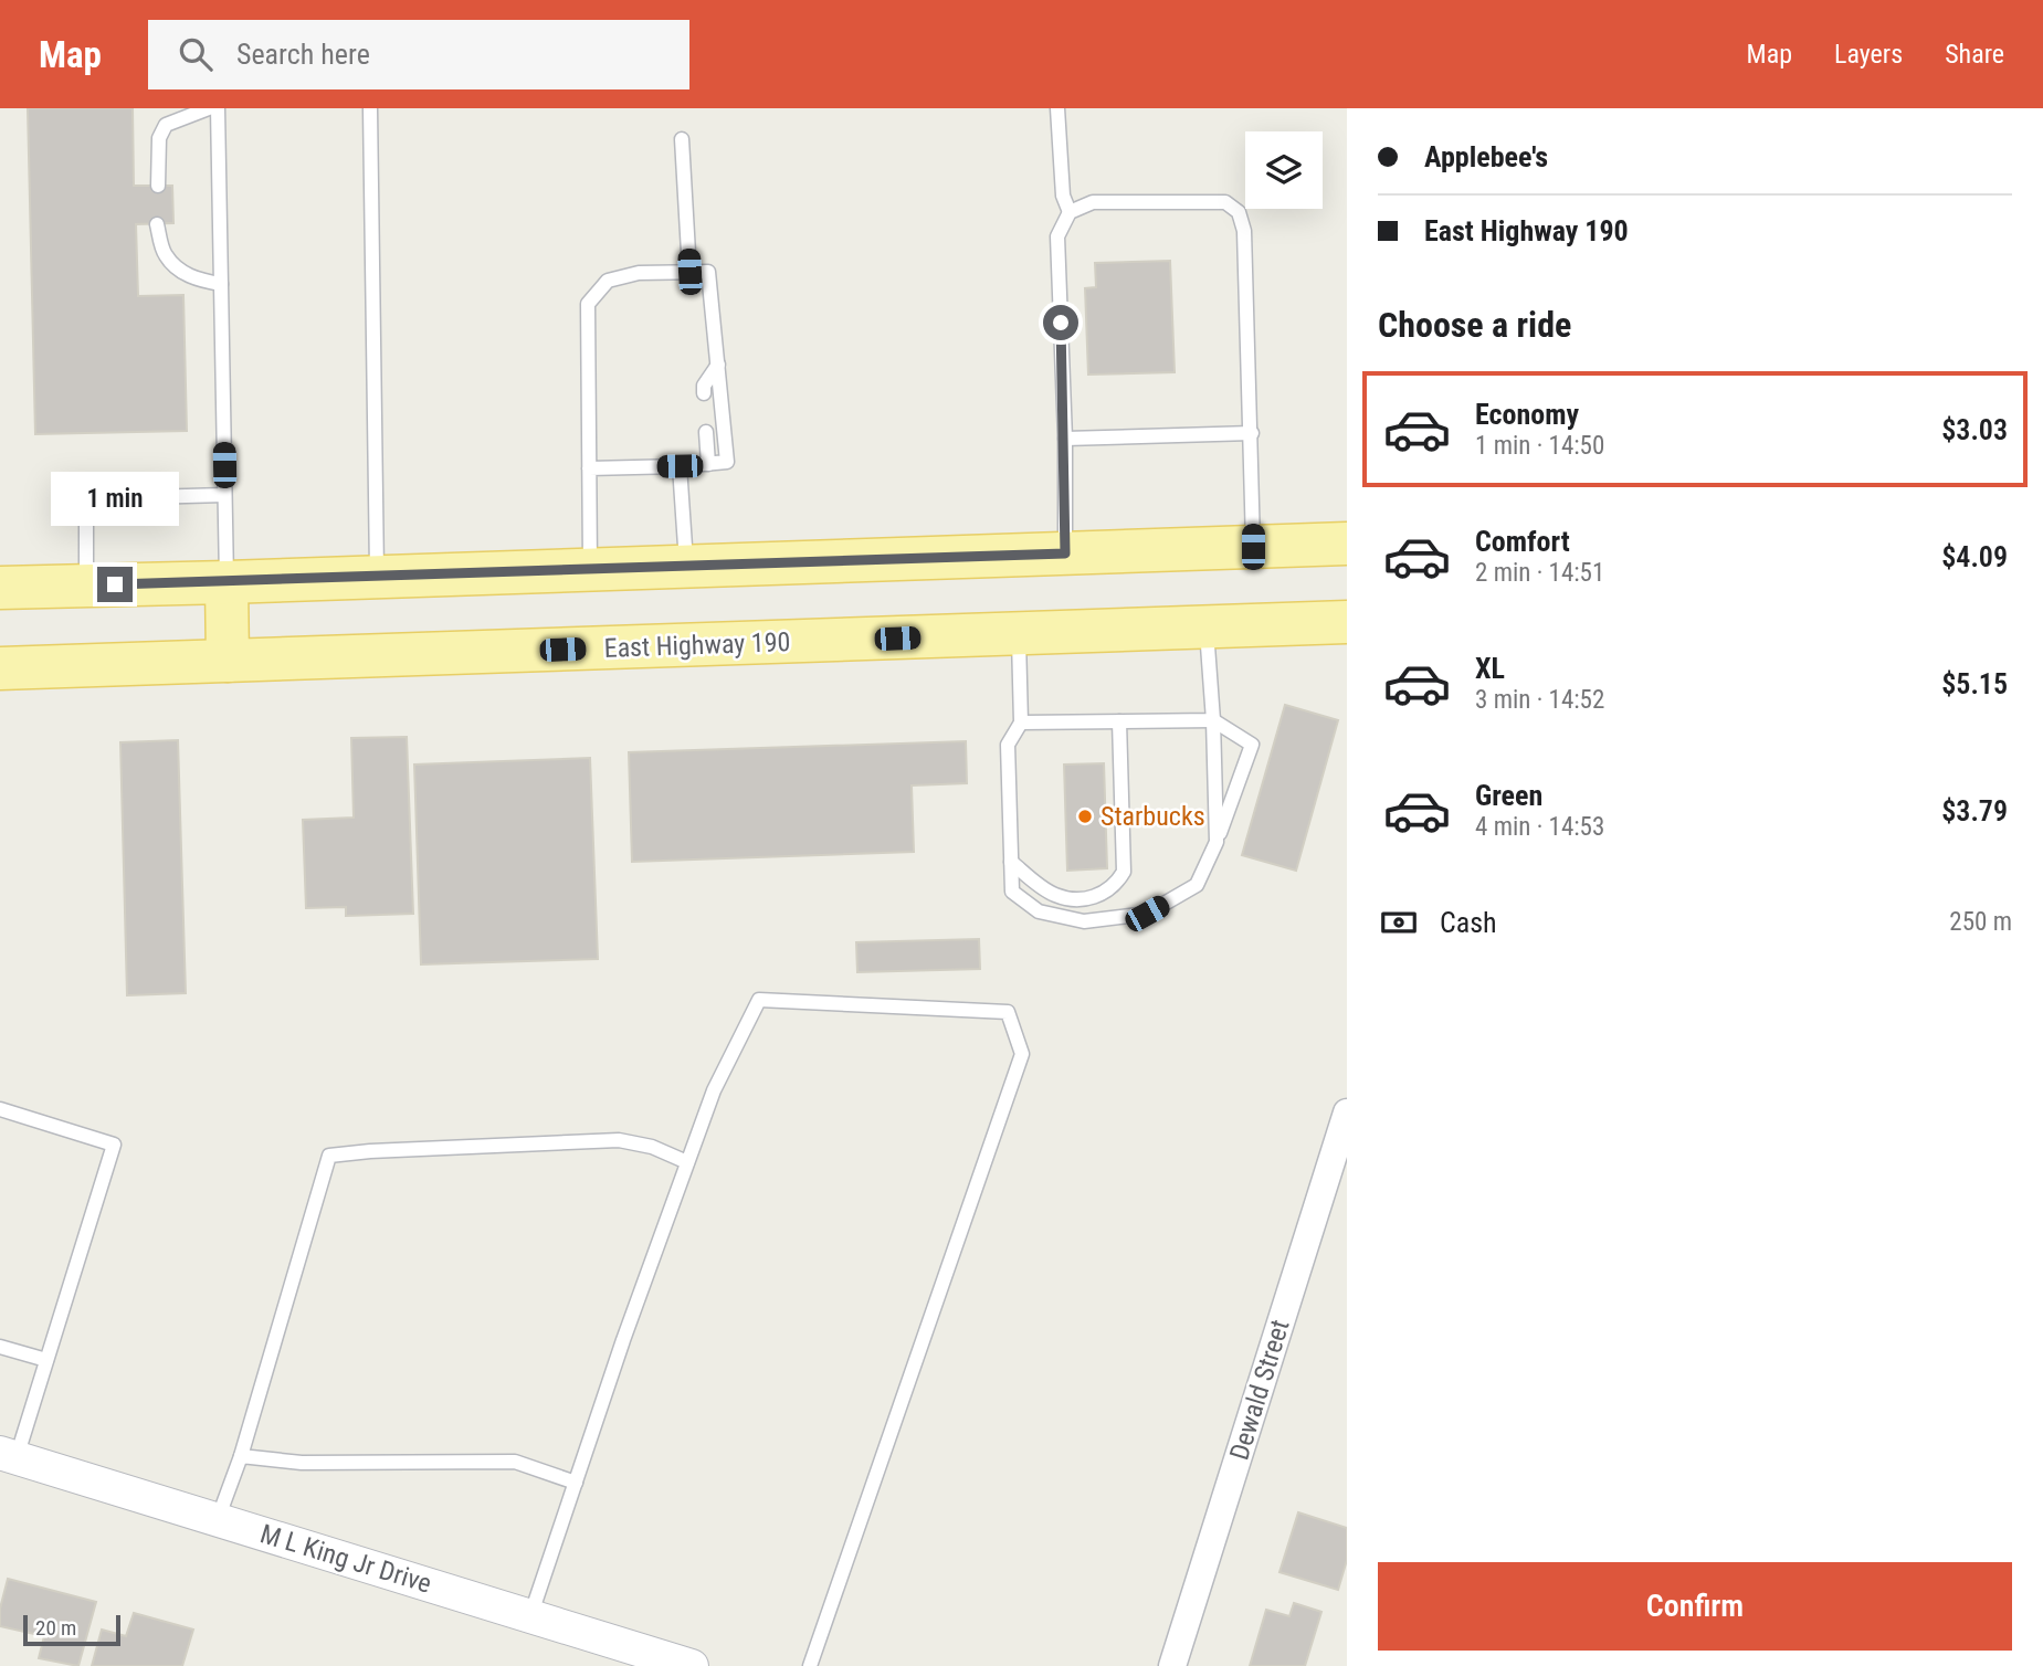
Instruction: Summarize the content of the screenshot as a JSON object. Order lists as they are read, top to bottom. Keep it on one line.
{"streets":{"main road":["East Highway 190"],"street":["Dewald Street","M L King Jr Drive"]},"places":["Starbucks"],"scale_bar":"20 m","page":{"header":"Map","search":"Search here","nav":["Map","Layers","Share"],"banner":["Applebee's","East Highway 190"],"heading":"Choose a ride","list":[{"name":"Economy","note":"1 min · 14:50","value":"$3.03"},{"name":"Comfort","note":"2 min · 14:51","value":"$4.09"},{"name":"XL","note":"3 min · 14:52","value":"$5.15"},{"name":"Green","note":"4 min · 14:53","value":"$3.79"}],"bubble":"1 min","pay":["Cash","250 m"],"buttons":"Confirm","scale":"20 m"}}
